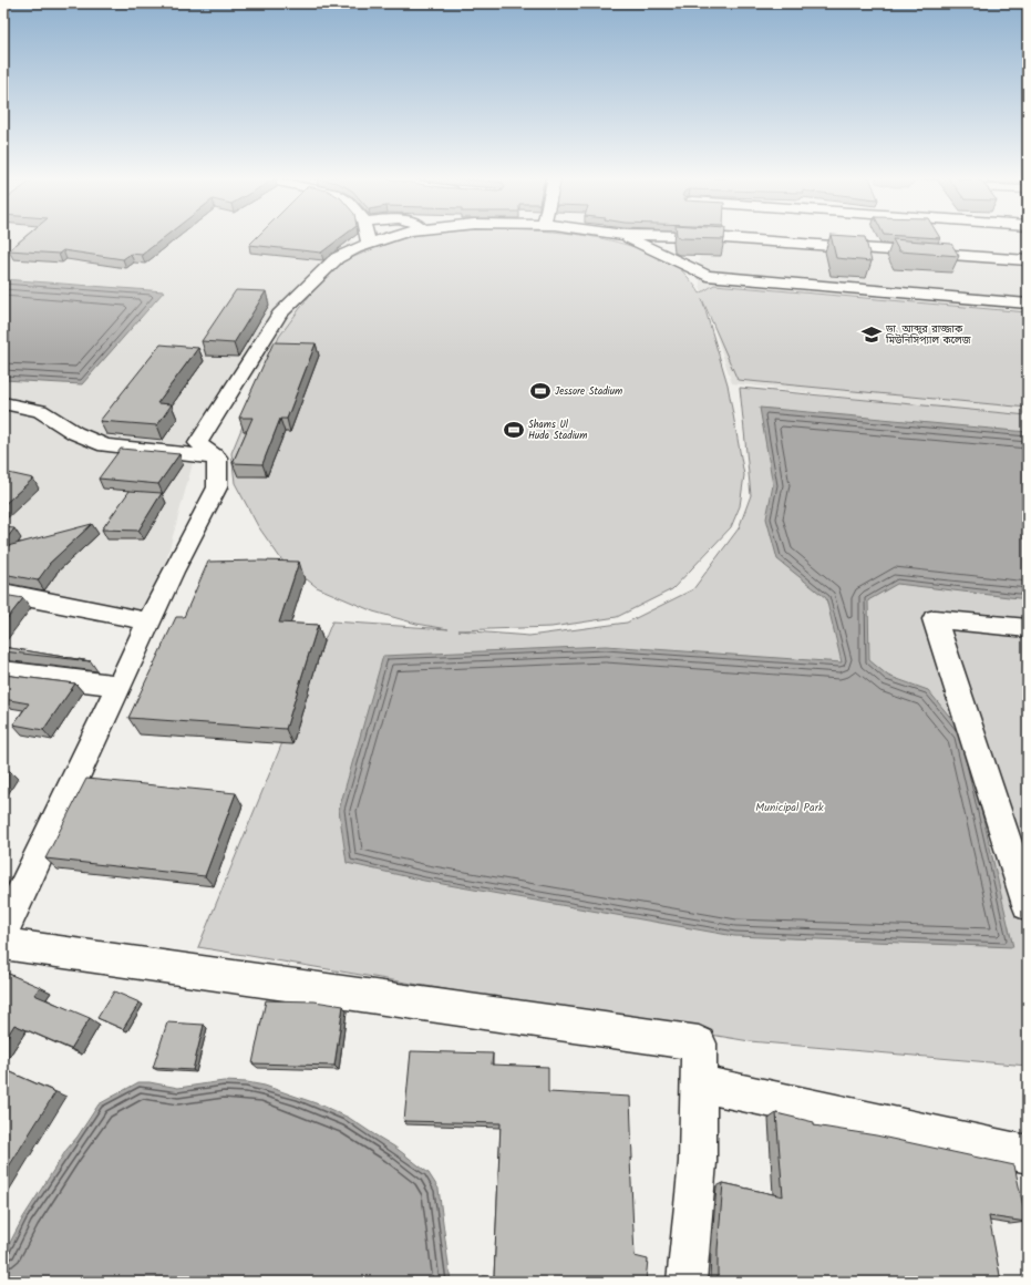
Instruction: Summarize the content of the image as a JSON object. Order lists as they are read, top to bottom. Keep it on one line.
{"parks":["Municipal Park"],"places":{"school or university":["ডা. আব্দুর রাজ্জাক মিউনিসিপ্যাল কলেজ"],"sports":["Jessore Stadium","Shams Ul Huda Stadium"]}}
